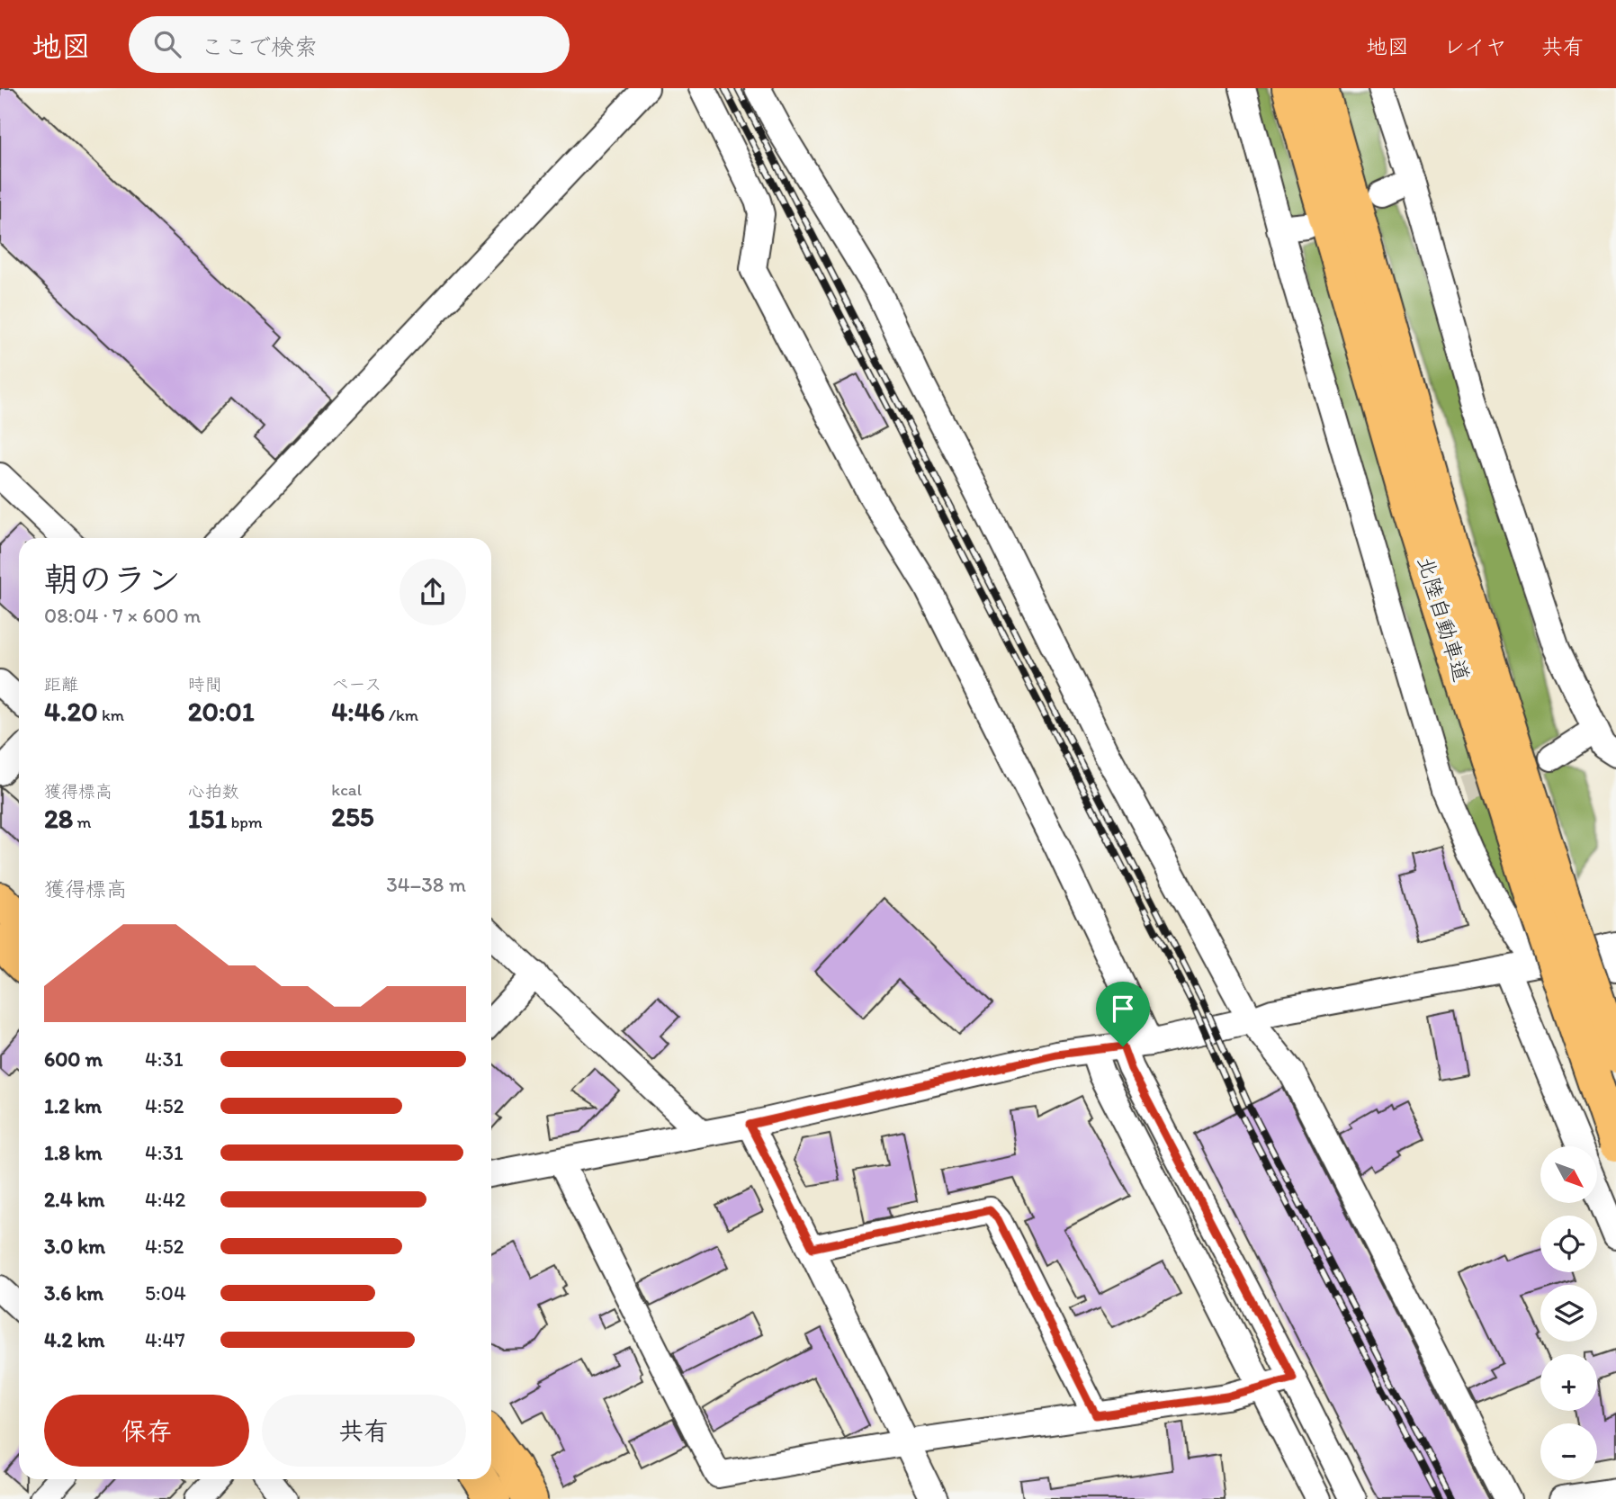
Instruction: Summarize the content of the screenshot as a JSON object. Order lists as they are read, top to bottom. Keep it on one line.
{"streets":{"highway":["北陸自動車道"]},"north":"bottom right","page":{"header":"地図","search":"ここで検索","nav":["地図","レイヤ","共有"],"heading":["朝のラン","08:04 · 7 × 600 m"],"stats":[["距離","4.20 km"],["時間","20:01"],["ペース","4:46 /km"],["獲得標高","28 m"],["心拍数","151 bpm"],["kcal","255"]],"chart":["獲得標高","34–38 m"],"list":[{"name":"600 m","note":"4:31"},{"name":"1.2 km","note":"4:52"},{"name":"1.8 km","note":"4:31"},{"name":"2.4 km","note":"4:42"},{"name":"3.0 km","note":"4:52"},{"name":"3.6 km","note":"5:04"},{"name":"4.2 km","note":"4:47"}],"map_buttons":["+","−"],"buttons":["保存","共有"]}}
